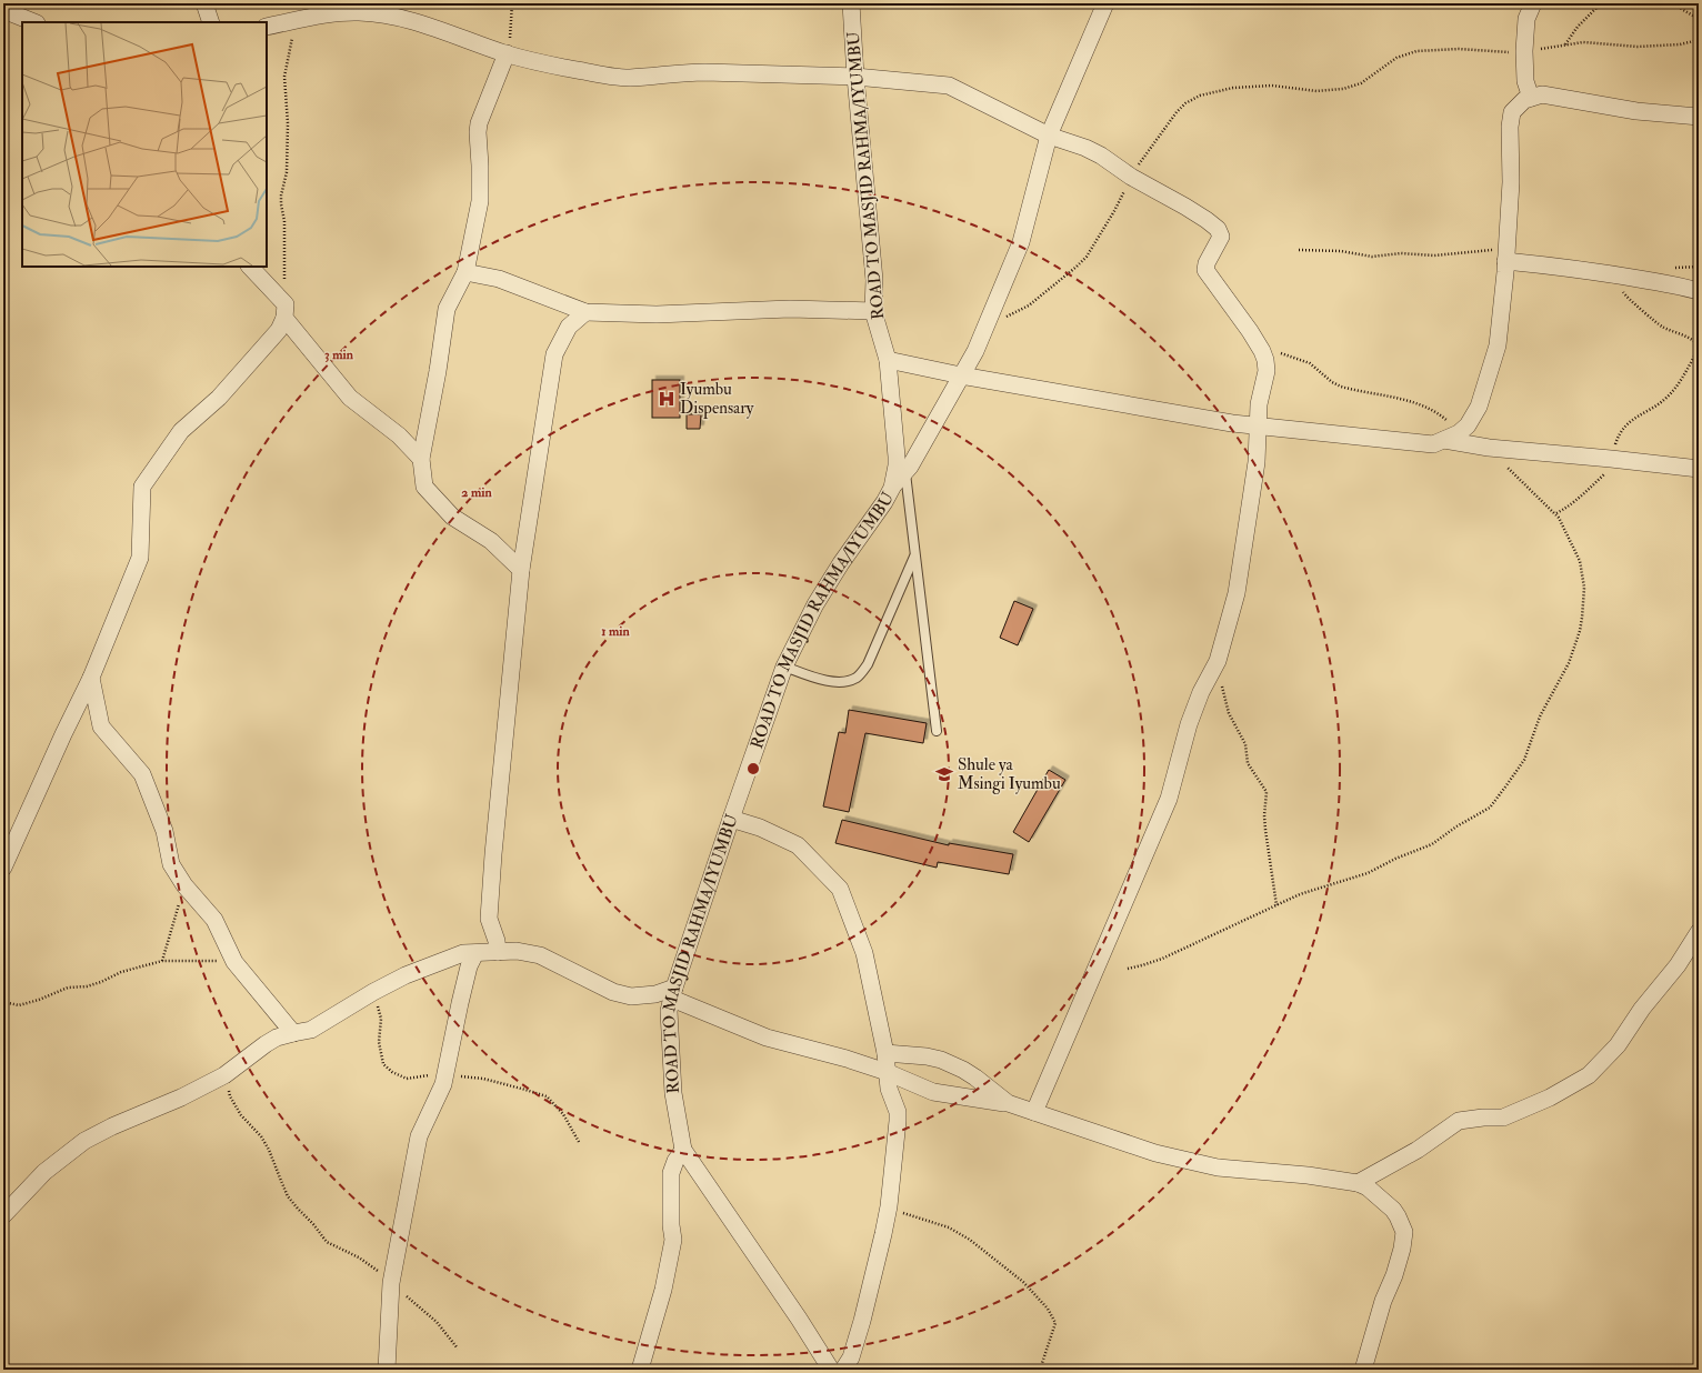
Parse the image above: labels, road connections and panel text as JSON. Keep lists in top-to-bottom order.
{
  "streets": {
    "street": ["ROAD TO MASJID RAHMA/IYUMBU"]
  },
  "places": {
    "hospital": ["Iyumbu Dispensary"],
    "school or university": ["Shule ya Msingi Iyumbu"]
  },
  "rings": ["3 min", "2 min", "1 min"]
}
